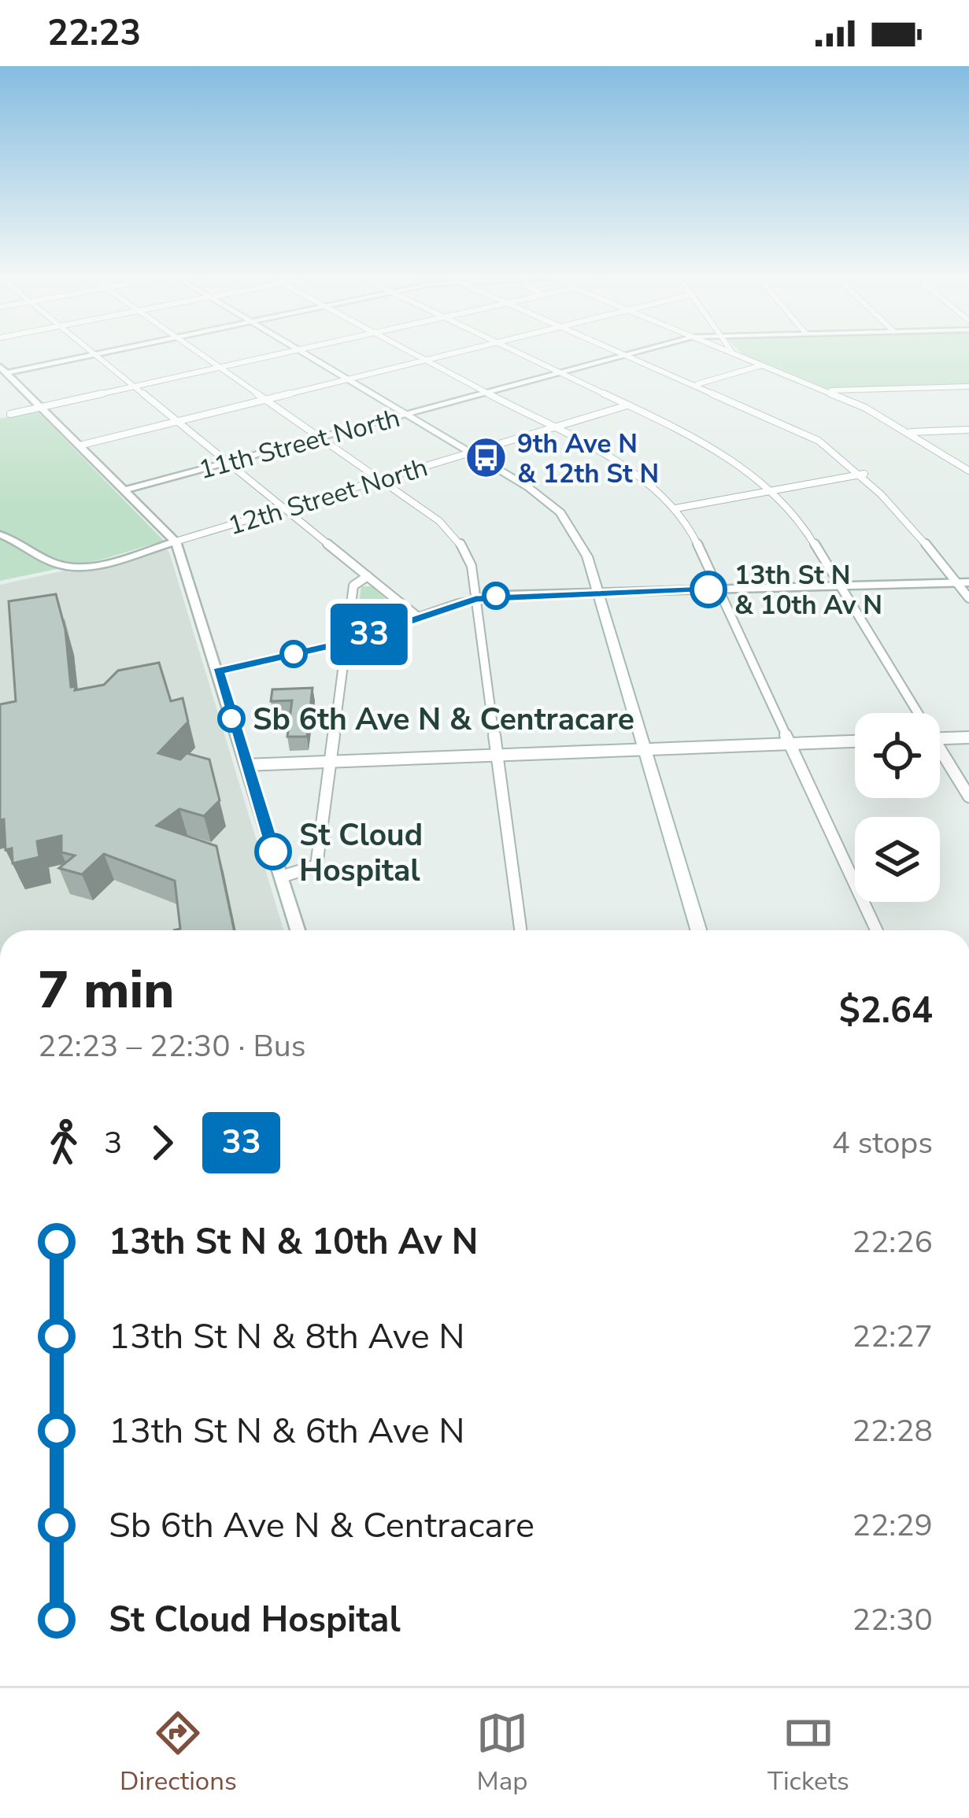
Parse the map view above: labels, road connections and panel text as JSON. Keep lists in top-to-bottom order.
{
  "streets": {
    "street": ["11th Street North", "12th Street North"]
  },
  "places": {
    "bus stop": ["9th Ave N & 12th St N"],
    "other": ["13th St N & 10th Av N", "Sb 6th Ave N & Centracare", "St Cloud Hospital"]
  },
  "lines": ["bus line 33"],
  "page": {
    "status": "22:23",
    "on_map": "33",
    "heading": ["7 min", "22:23 – 22:30 · Bus", "$2.64"],
    "legs": ["3", "33", "4 stops"],
    "list": [
      {
        "name": "13th St N & 10th Av N",
        "value": "22:26"
      },
      {
        "name": "13th St N & 8th Ave N",
        "value": "22:27"
      },
      {
        "name": "13th St N & 6th Ave N",
        "value": "22:28"
      },
      {
        "name": "Sb 6th Ave N & Centracare",
        "value": "22:29"
      },
      {
        "name": "St Cloud Hospital",
        "value": "22:30"
      }
    ],
    "tabs": ["Directions", "Map", "Tickets"]
  }
}
